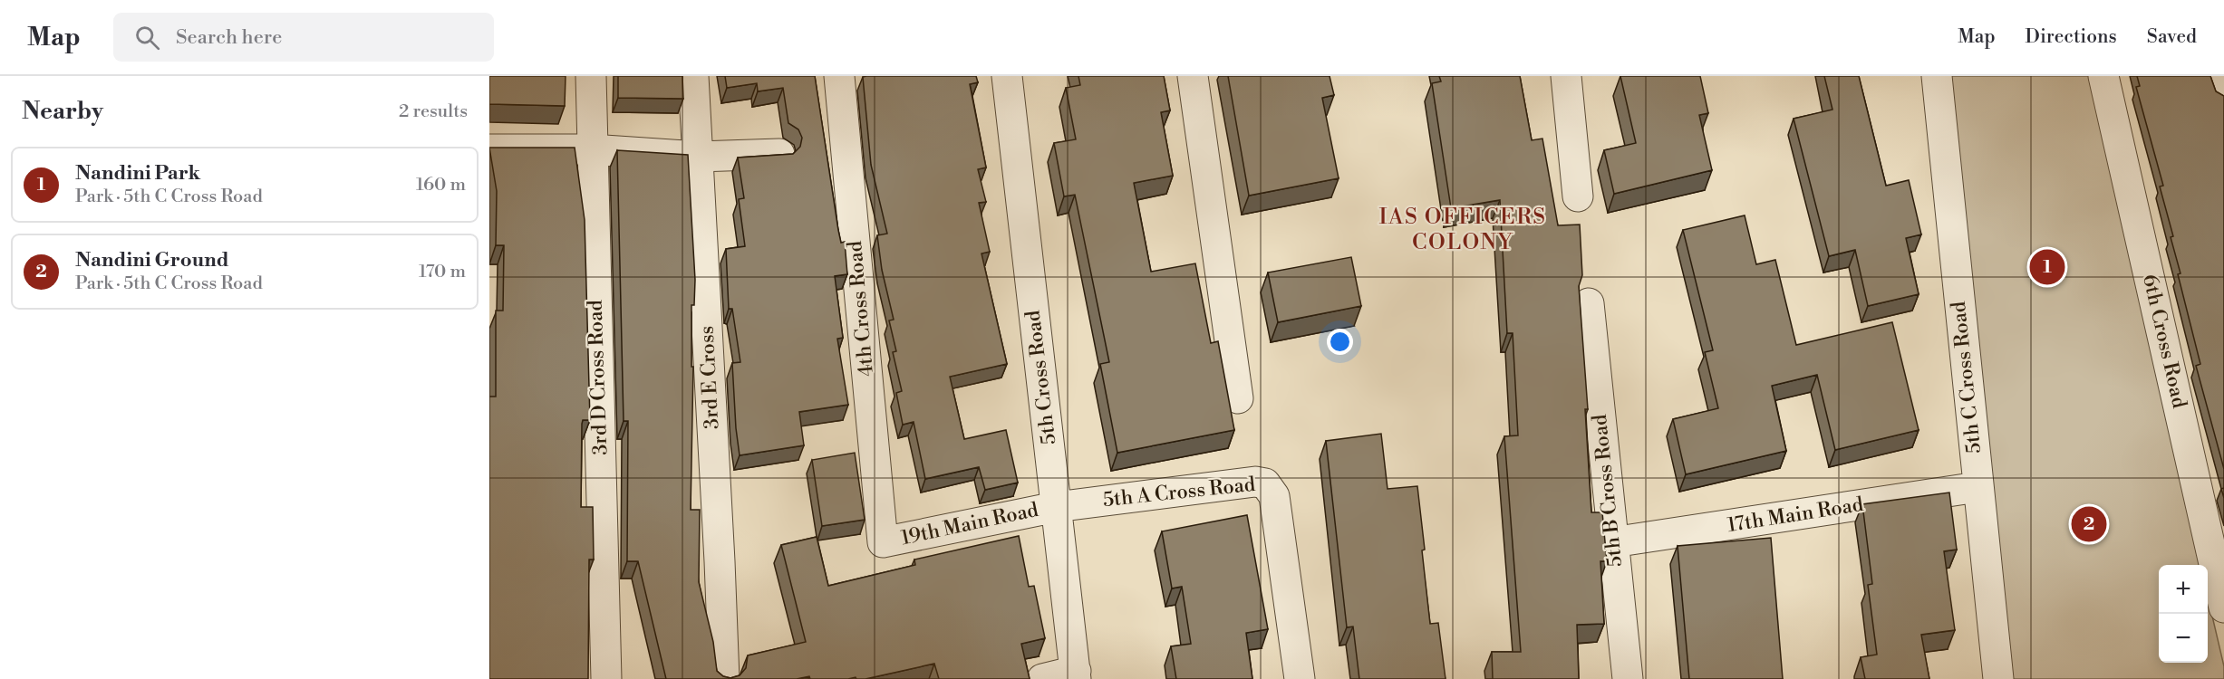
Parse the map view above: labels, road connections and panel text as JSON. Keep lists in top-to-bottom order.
{
  "streets": {
    "street": [
      "4th Cross Road",
      "6th Cross Road",
      "3rd D Cross Road",
      "3rd E Cross",
      "5th Cross Road",
      "5th C Cross Road",
      "5th B Cross Road",
      "5th A Cross Road",
      "17th Main Road",
      "19th Main Road"
    ]
  },
  "crossings": [
    ["4th Cross Road", "19th Main Road"],
    ["5th Cross Road", "5th A Cross Road"],
    ["5th Cross Road", "19th Main Road"],
    ["5th C Cross Road", "17th Main Road"],
    ["5th B Cross Road", "17th Main Road"],
    ["5th A Cross Road", "19th Main Road"]
  ],
  "districts": ["IAS OFFICERS COLONY"],
  "page": {
    "header": "Map",
    "search": "Search here",
    "nav": ["Map", "Directions", "Saved"],
    "heading": ["Nearby", "2 results"],
    "list": [
      {
        "mark": "1",
        "name": "Nandini Park",
        "note": "Park · 5th C Cross Road",
        "value": "160 m"
      },
      {
        "mark": "2",
        "name": "Nandini Ground",
        "note": "Park · 5th C Cross Road",
        "value": "170 m"
      }
    ],
    "pins": ["1", "2"],
    "map_buttons": ["+", "−"]
  }
}
